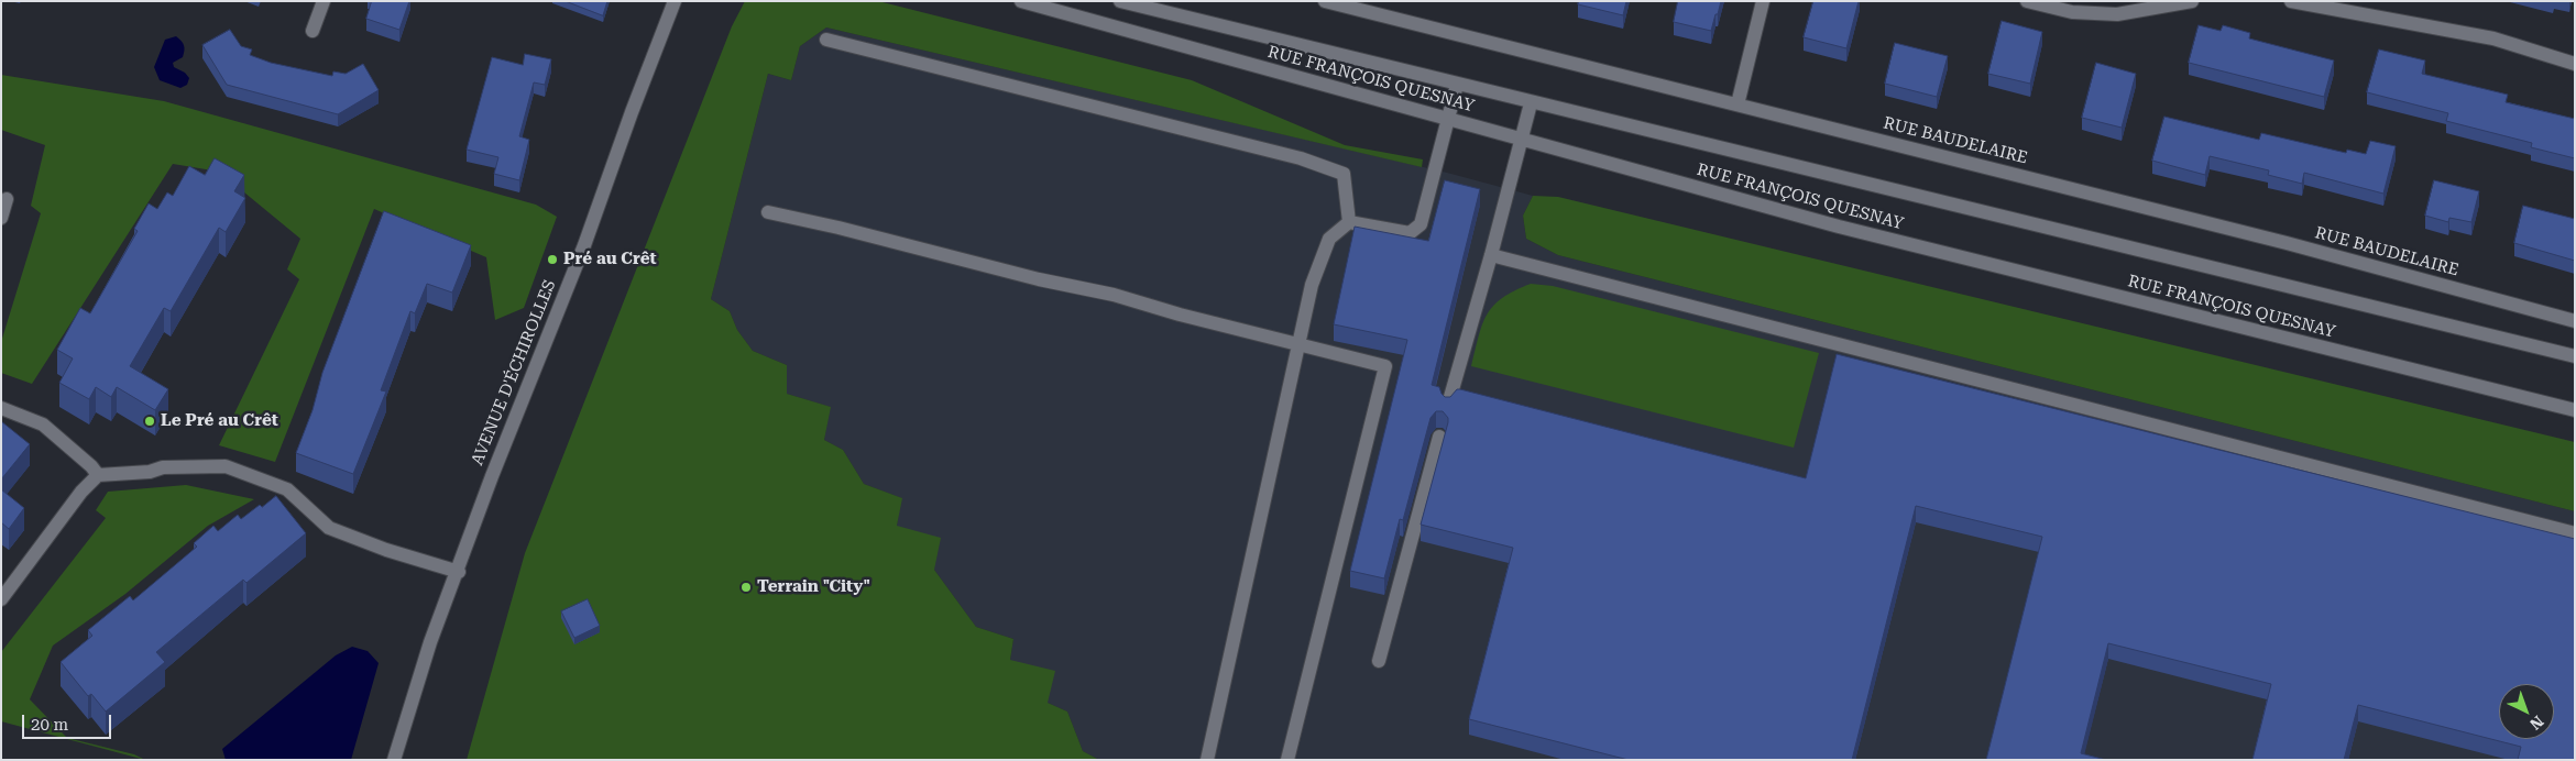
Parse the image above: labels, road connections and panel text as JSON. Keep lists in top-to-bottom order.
{
  "streets": {
    "street": ["RUE FRANÇOIS QUESNAY", "RUE BAUDELAIRE", "AVENUE D'ÉCHIROLLES"]
  },
  "places": ["Pré au Crêt", "Le Pré au Crêt", "Terrain \"City\""],
  "scale_bar": "20 m",
  "north": "bottom right"
}
